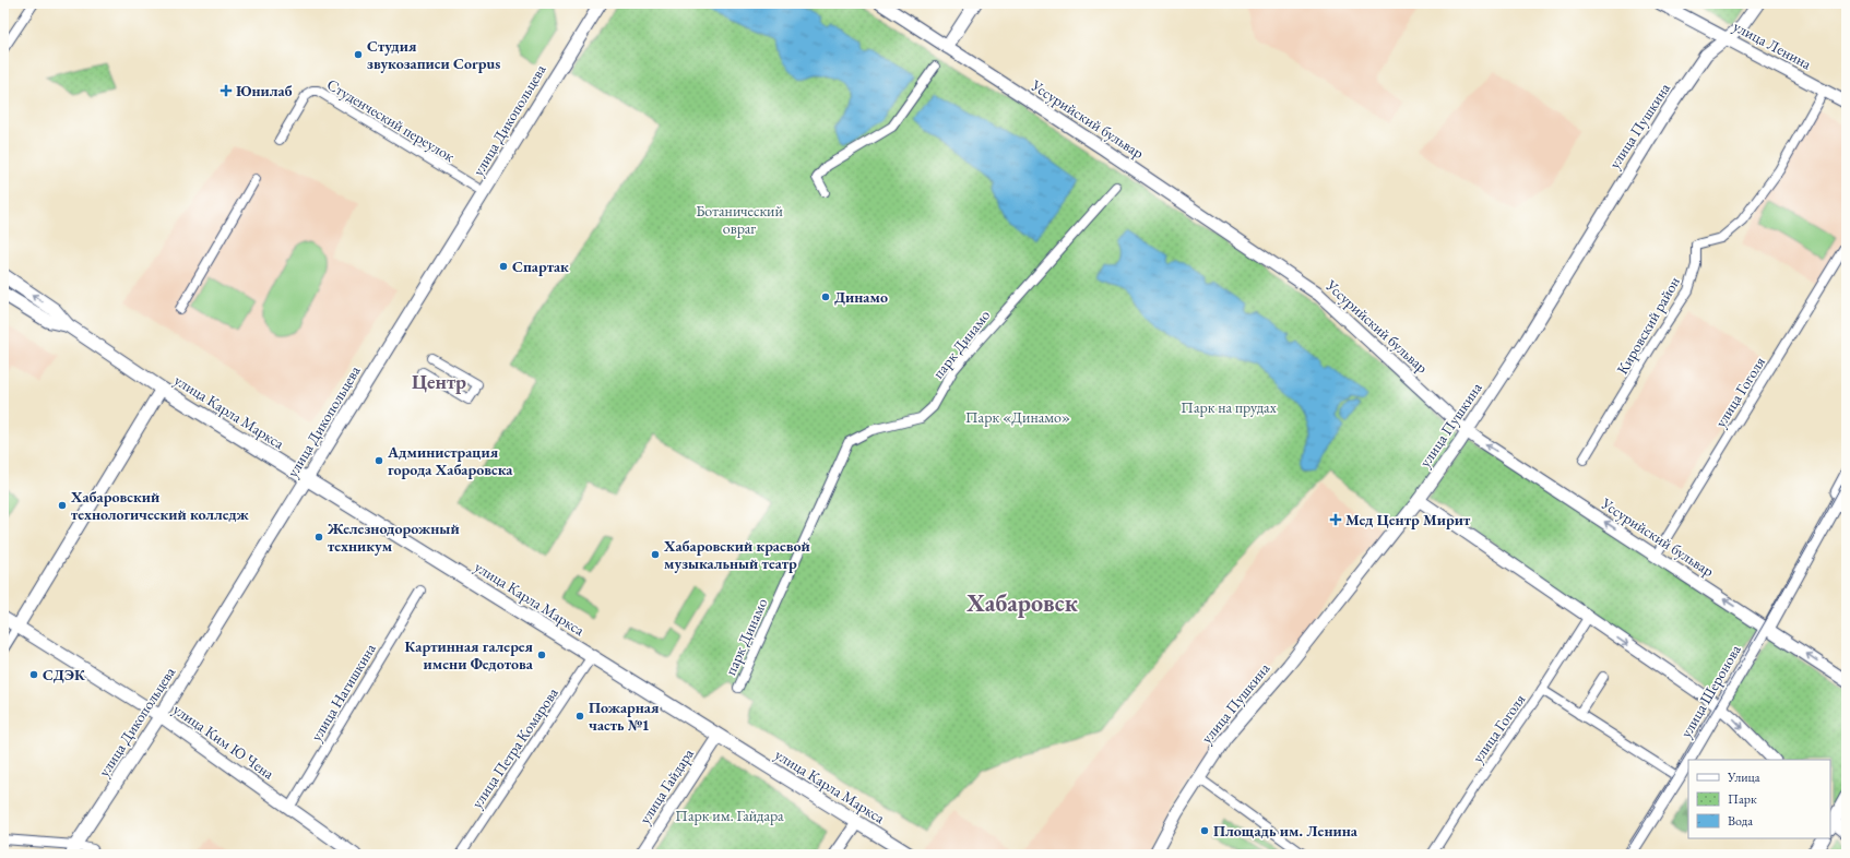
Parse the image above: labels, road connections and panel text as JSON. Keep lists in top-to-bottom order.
{
  "streets": {
    "main road": ["улица Карла Маркса"],
    "street": [
      "улица Ленина",
      "Уссурийский бульвар",
      "Студенческий переулок",
      "улица Дикопольцева",
      "улица Пушкина",
      "Кировский район",
      "парк Динамо",
      "улица Гоголя",
      "улица Шеронова",
      "улица Нагишкина",
      "улица Ким Ю Чена",
      "улица Петра Комарова",
      "улица Гайдара"
    ]
  },
  "crossings": [
    ["улица Ленина", "улица Пушкина"],
    ["улица Ленина", "Кировский район"],
    ["Уссурийский бульвар", "улица Пушкина"],
    ["Уссурийский бульвар", "улица Гоголя"],
    ["Уссурийский бульвар", "улица Шеронова"],
    ["Студенческий переулок", "улица Дикопольцева"],
    ["улица Дикопольцева", "улица Карла Маркса"],
    ["улица Дикопольцева", "улица Ким Ю Чена"],
    ["улица Карла Маркса", "улица Петра Комарова"],
    ["улица Карла Маркса", "улица Гайдара"],
    ["улица Нагишкина", "улица Ким Ю Чена"]
  ],
  "districts": ["Центр", "Хабаровск"],
  "parks": [
    "Ботанический овраг",
    "Парк на прудах",
    "Парк «Динамо»",
    "Парк им. Гайдара"
  ],
  "places": {
    "other": [
      "Студия звукозаписи Corpus",
      "Спартак",
      "Динамо",
      "Администрация города Хабаровска",
      "Хабаровский технологический колледж",
      "Железнодорожный техникум",
      "Хабаровский краевой музыкальный театр",
      "Картинная галерея имени Федотова",
      "СДЭК",
      "Пожарная часть №1",
      "Площадь им. Ленина"
    ],
    "health": ["Юнилаб", "Мед Центр Мирит"]
  },
  "legend": ["Улица", "Парк", "Вода"]
}
